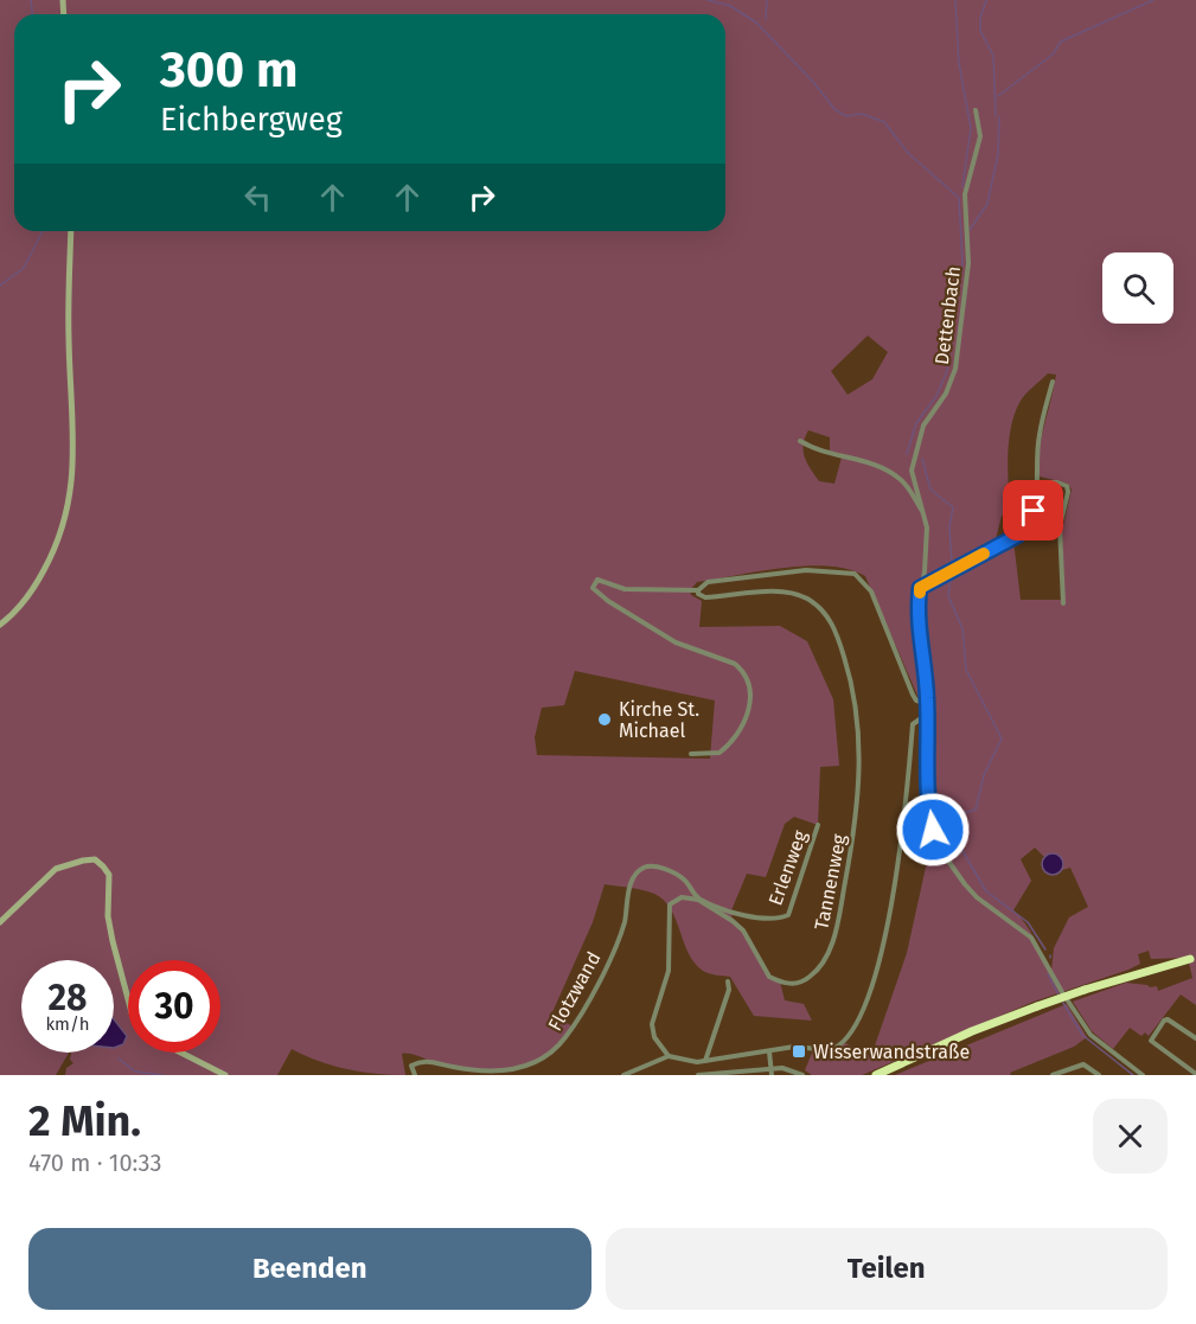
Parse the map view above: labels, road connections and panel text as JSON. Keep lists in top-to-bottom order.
{
  "streets": {
    "street": [
      "Dettenbach",
      "Erlenweg",
      "Tannenweg",
      "Flotzwand"
    ]
  },
  "crossings": [
    ["Erlenweg", "Tannenweg"],
    ["Erlenweg", "Flotzwand"],
    ["Tannenweg", "Flotzwand"]
  ],
  "places": {
    "other": ["Kirche St. Michael"],
    "transit": ["Wisserwandstraße"]
  },
  "page": {
    "turn": ["300 m", "Eichbergweg"],
    "speed": "28 km/h",
    "limit": "30",
    "heading": ["2 Min.", "470 m · 10:33"],
    "buttons": ["Beenden", "Teilen"]
  }
}
